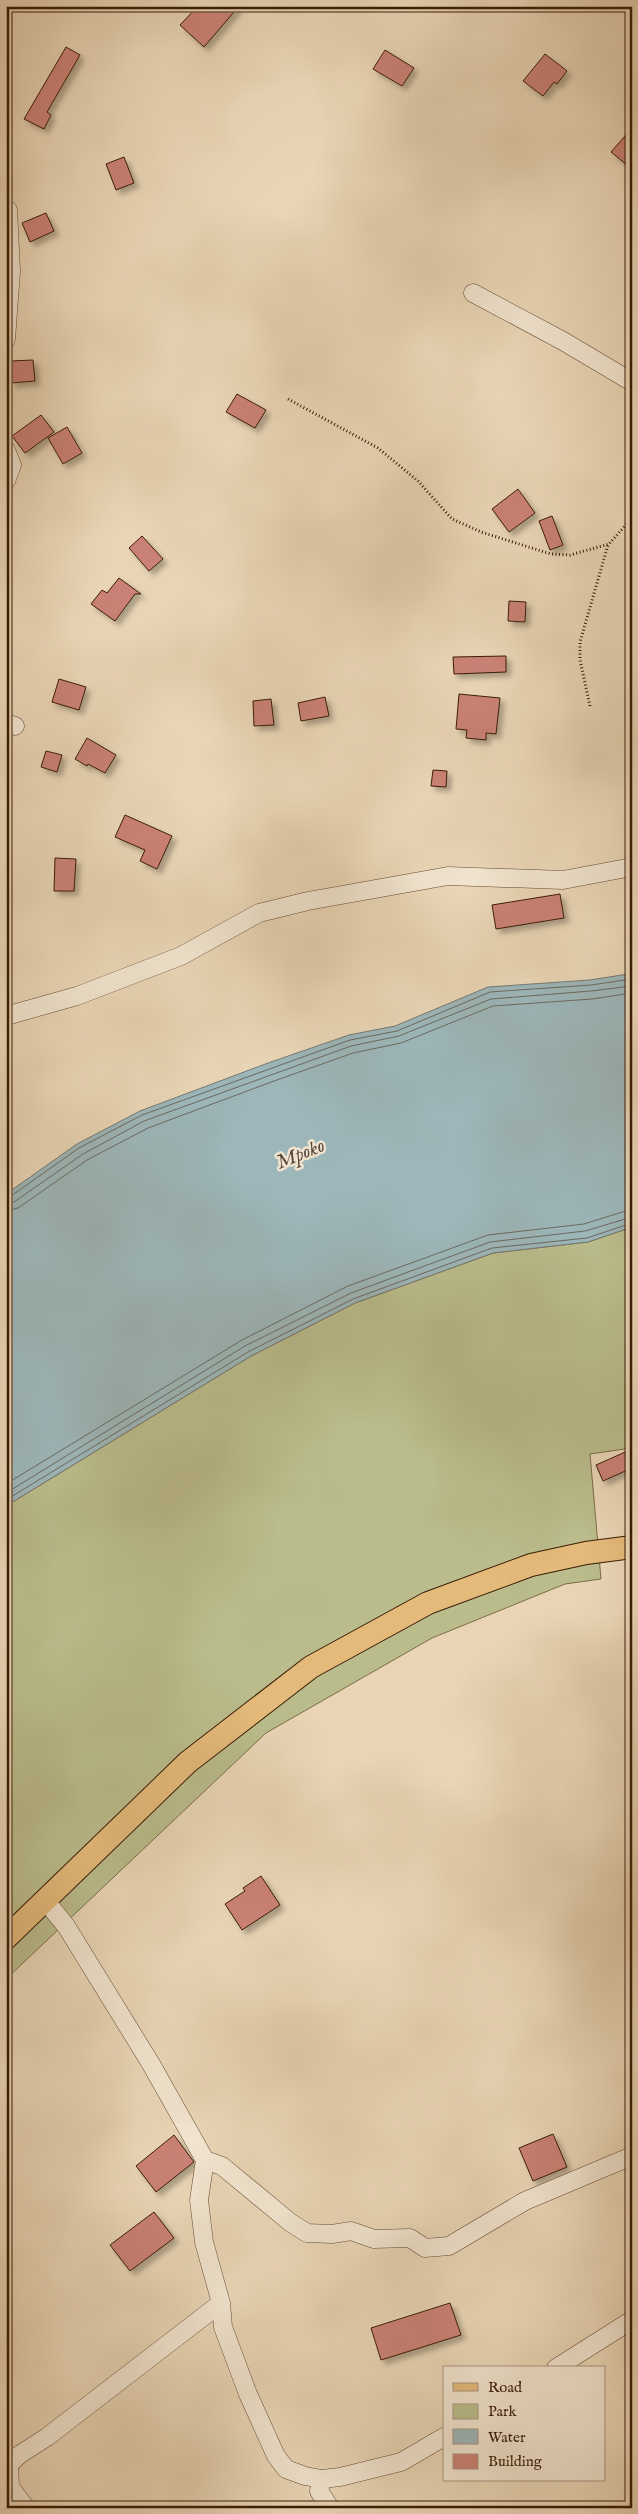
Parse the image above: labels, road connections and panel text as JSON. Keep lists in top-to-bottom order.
{
  "water": ["Mpoko"],
  "legend": [
    "Road",
    "Park",
    "Water",
    "Building"
  ]
}
